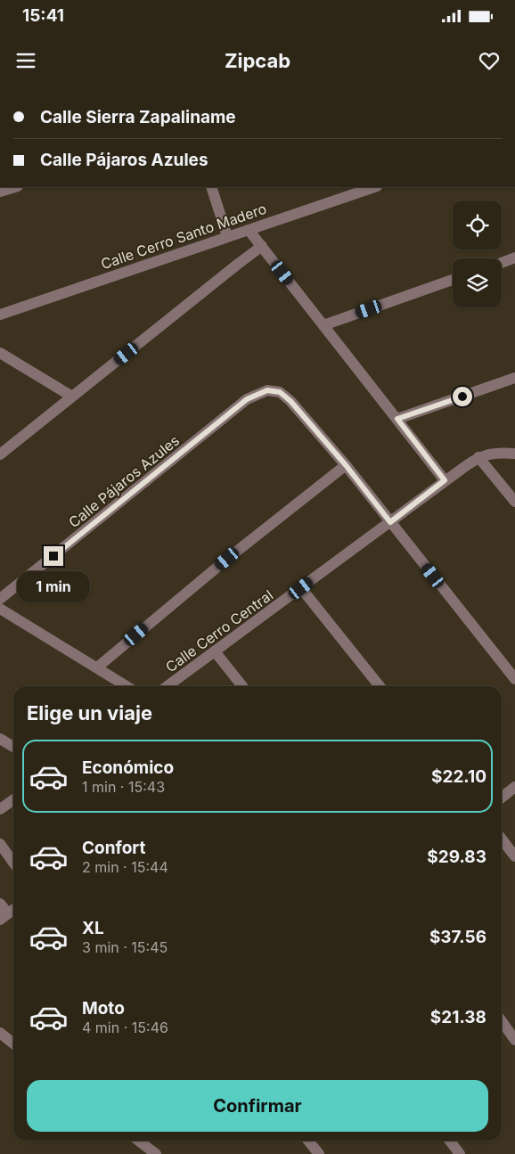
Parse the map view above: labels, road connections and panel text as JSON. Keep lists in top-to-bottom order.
{
  "streets": {
    "street": ["Calle Cerro Santo Madero", "Calle Pájaros Azules", "Calle Cerro Central"]
  },
  "page": {
    "status": "15:41",
    "header": "Zipcab",
    "banner": ["Calle Sierra Zapaliname", "Calle Pájaros Azules"],
    "bubble": "1 min",
    "heading": "Elige un viaje",
    "list": [
      {
        "name": "Económico",
        "note": "1 min · 15:43",
        "value": "$22.10"
      },
      {
        "name": "Confort",
        "note": "2 min · 15:44",
        "value": "$29.83"
      },
      {
        "name": "XL",
        "note": "3 min · 15:45",
        "value": "$37.56"
      },
      {
        "name": "Moto",
        "note": "4 min · 15:46",
        "value": "$21.38"
      }
    ],
    "buttons": "Confirmar"
  }
}
